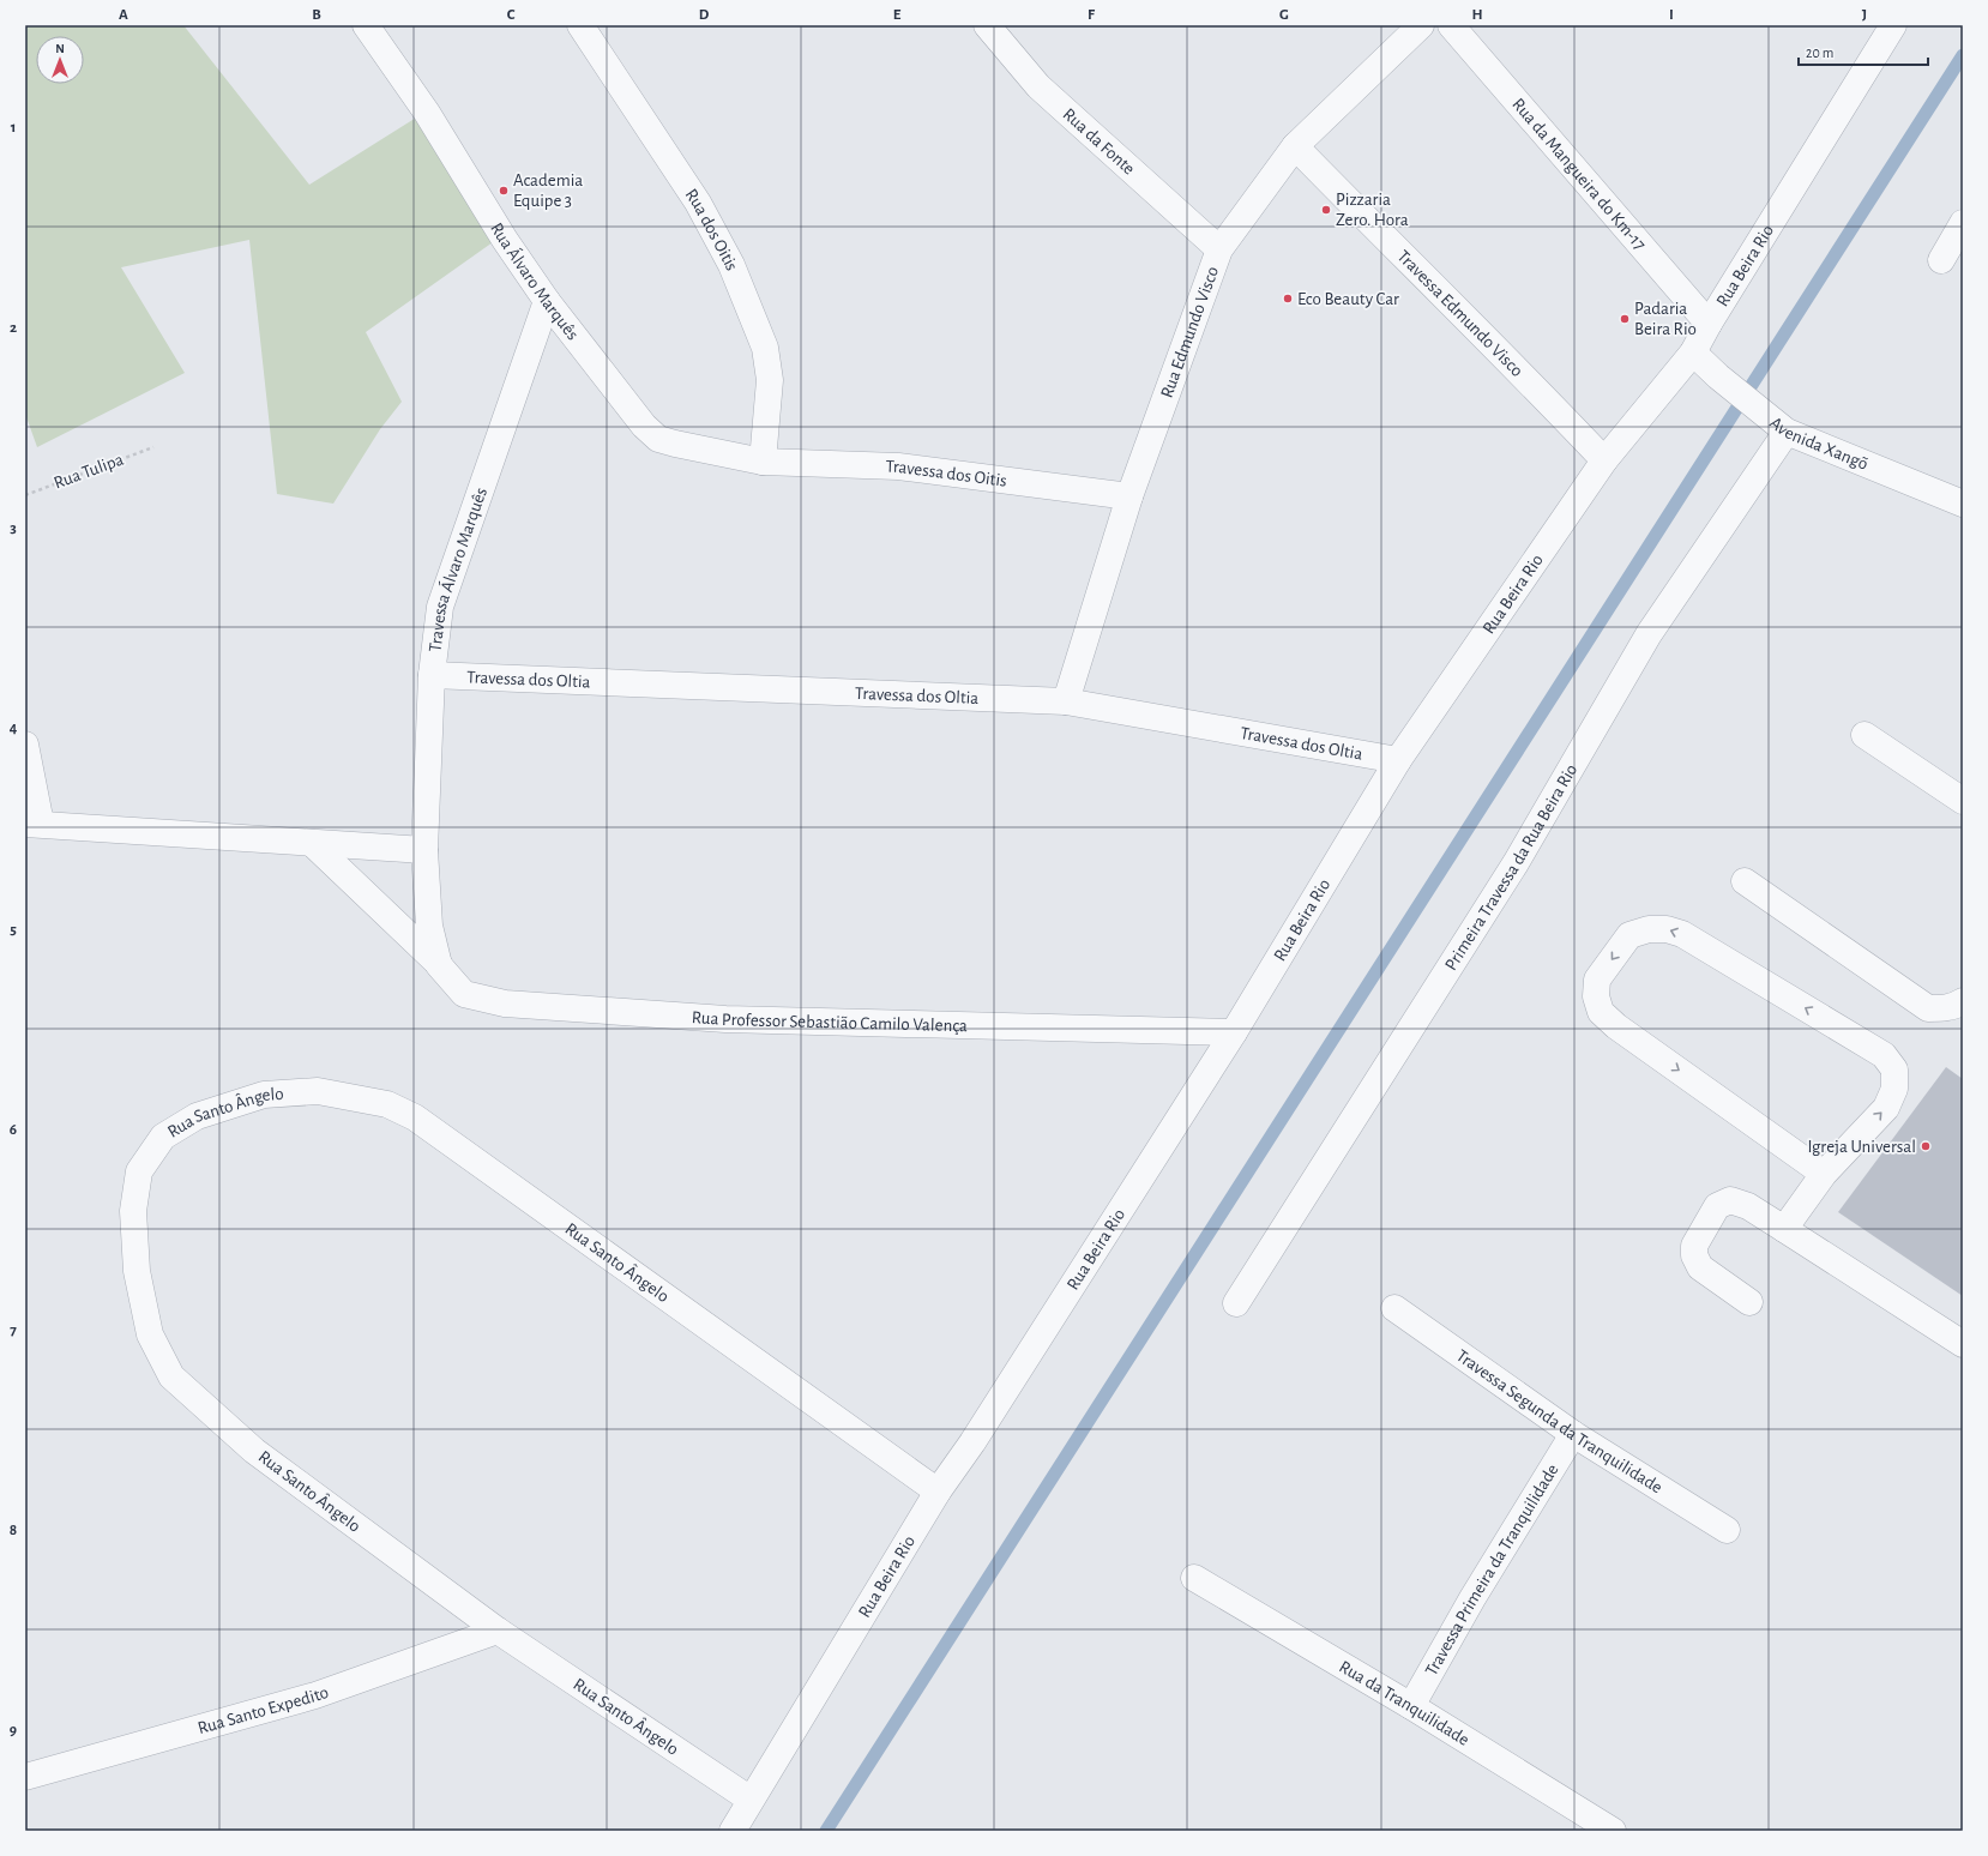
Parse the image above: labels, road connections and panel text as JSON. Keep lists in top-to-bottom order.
{
  "streets": {
    "street": [
      "Rua da Fonte",
      "Rua da Mangueira do Km-17",
      "Rua dos Oitis",
      "Rua Beira Rio",
      "Rua Álvaro Marquês",
      "Travessa Edmundo Visco",
      "Rua Edmundo Visco",
      "Avenida Xangõ",
      "Travessa dos Oitis",
      "Travessa Álvaro Marquês",
      "Travessa dos Oltia",
      "Primeira Travessa da Rua Beira Rio",
      "Rua Professor Sebastião Camilo Valença",
      "Rua Santo Ângelo",
      "Travessa Segunda da Tranquilidade",
      "Travessa Primeira da Tranquilidade",
      "Rua da Tranquilidade",
      "Rua Santo Expedito"
    ],
    "path": ["Rua Tulipa"]
  },
  "crossings": [
    ["Rua da Fonte", "Rua Edmundo Visco"],
    ["Rua da Mangueira do Km-17", "Rua Beira Rio"],
    ["Rua dos Oitis", "Rua Álvaro Marquês"],
    ["Rua dos Oitis", "Travessa dos Oitis"],
    ["Rua Beira Rio", "Travessa Edmundo Visco"],
    ["Rua Beira Rio", "Avenida Xangõ"],
    ["Rua Beira Rio", "Travessa dos Oltia"],
    ["Rua Beira Rio", "Rua Professor Sebastião Camilo Valença"],
    ["Rua Beira Rio", "Rua Santo Ângelo"],
    ["Rua Álvaro Marquês", "Travessa dos Oitis"],
    ["Rua Álvaro Marquês", "Travessa Álvaro Marquês"],
    ["Travessa Edmundo Visco", "Rua Edmundo Visco"],
    ["Rua Edmundo Visco", "Travessa dos Oitis"],
    ["Rua Edmundo Visco", "Travessa dos Oltia"],
    ["Avenida Xangõ", "Primeira Travessa da Rua Beira Rio"],
    ["Travessa Álvaro Marquês", "Travessa dos Oltia"],
    ["Travessa Álvaro Marquês", "Rua Professor Sebastião Camilo Valença"],
    ["Rua Santo Ângelo", "Rua Santo Expedito"],
    ["Travessa Segunda da Tranquilidade", "Travessa Primeira da Tranquilidade"],
    ["Travessa Primeira da Tranquilidade", "Rua da Tranquilidade"]
  ],
  "places": [
    "Academia Equipe 3",
    "Pizzaria Zero. Hora",
    "Eco Beauty Car",
    "Padaria Beira Rio",
    "Igreja Universal"
  ],
  "scale_bar": "20 m",
  "north": "top",
  "grid": {
    "columns": [
      "A",
      "B",
      "C",
      "D",
      "E",
      "F",
      "G",
      "H",
      "I",
      "J"
    ],
    "rows": [
      "1",
      "2",
      "3",
      "4",
      "5",
      "6",
      "7",
      "8",
      "9"
    ]
  }
}
